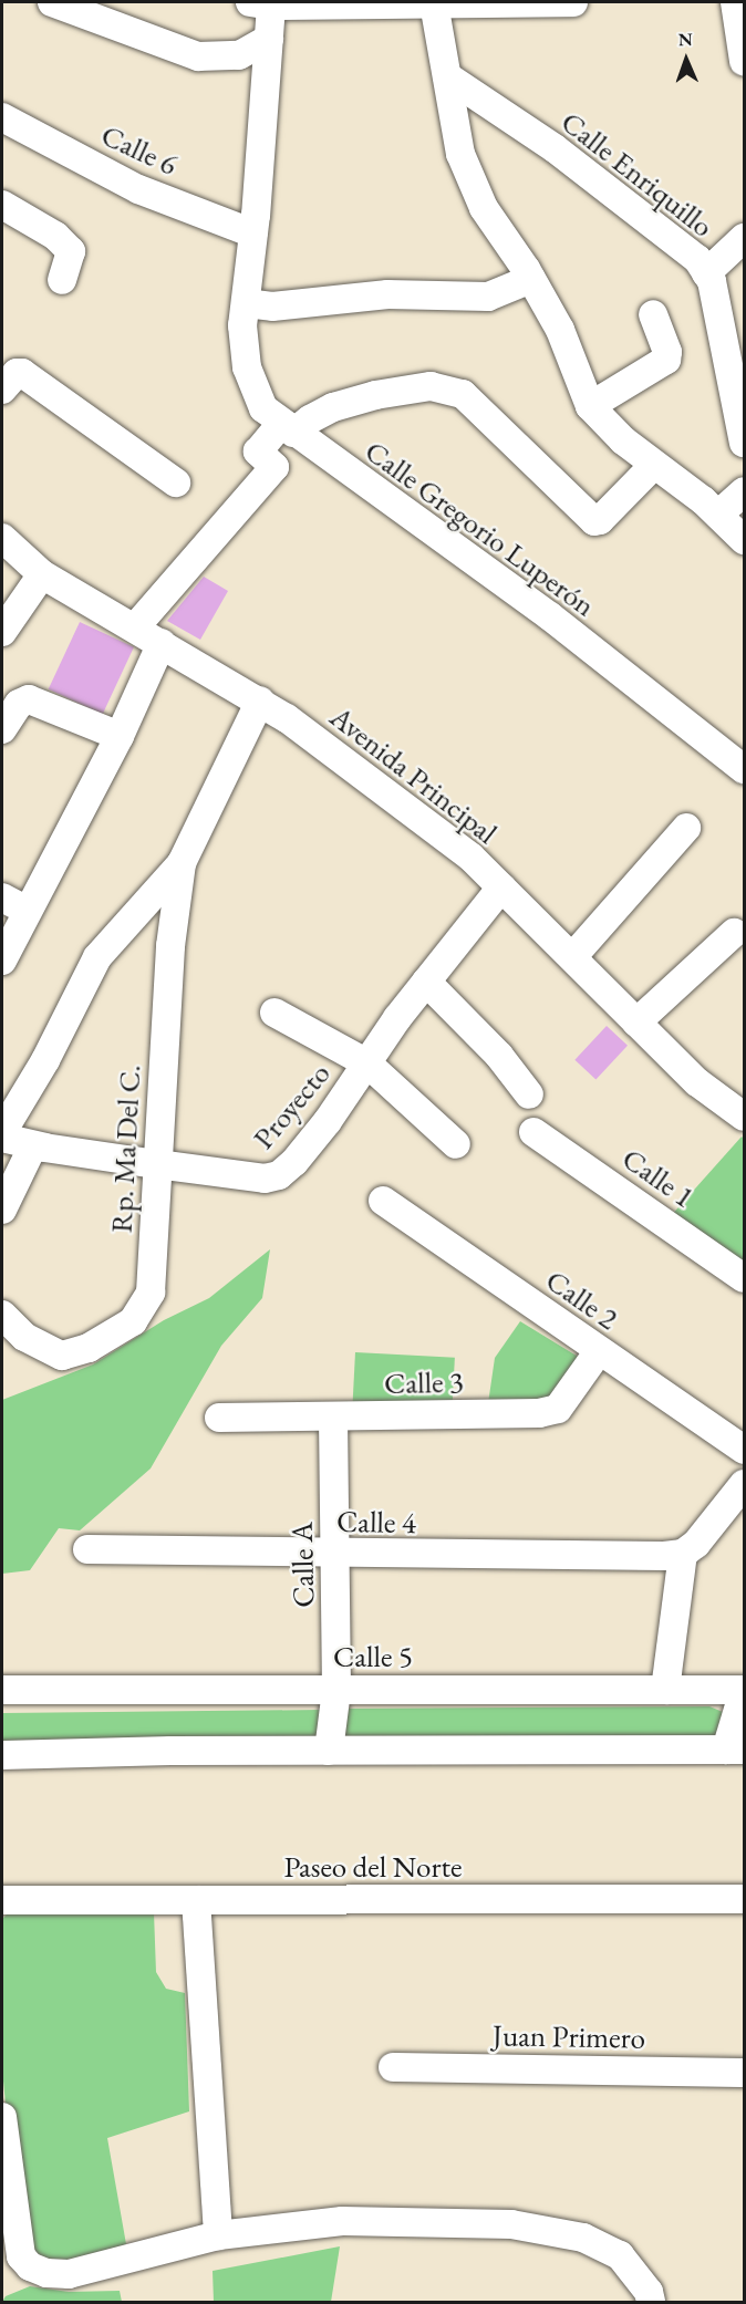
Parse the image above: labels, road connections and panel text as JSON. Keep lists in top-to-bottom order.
{
  "streets": {
    "street": [
      "Calle 6",
      "Calle Enriquillo",
      "Calle Gregorio Luperón",
      "Avenida Principal",
      "Proyecto",
      "Rp. Ma Del C.",
      "Calle 1",
      "Calle 2",
      "Calle 3",
      "Calle 4",
      "Calle A",
      "Calle 5",
      "Paseo del Norte",
      "Juan Primero"
    ]
  },
  "crossings": [
    ["Calle 6", "Calle Gregorio Luperón"],
    ["Avenida Principal", "Proyecto"],
    ["Proyecto", "Rp. Ma Del C."],
    ["Calle 2", "Calle 3"],
    ["Calle 3", "Calle A"],
    ["Calle 4", "Calle A"],
    ["Calle A", "Calle 5"]
  ],
  "north": "top"
}
